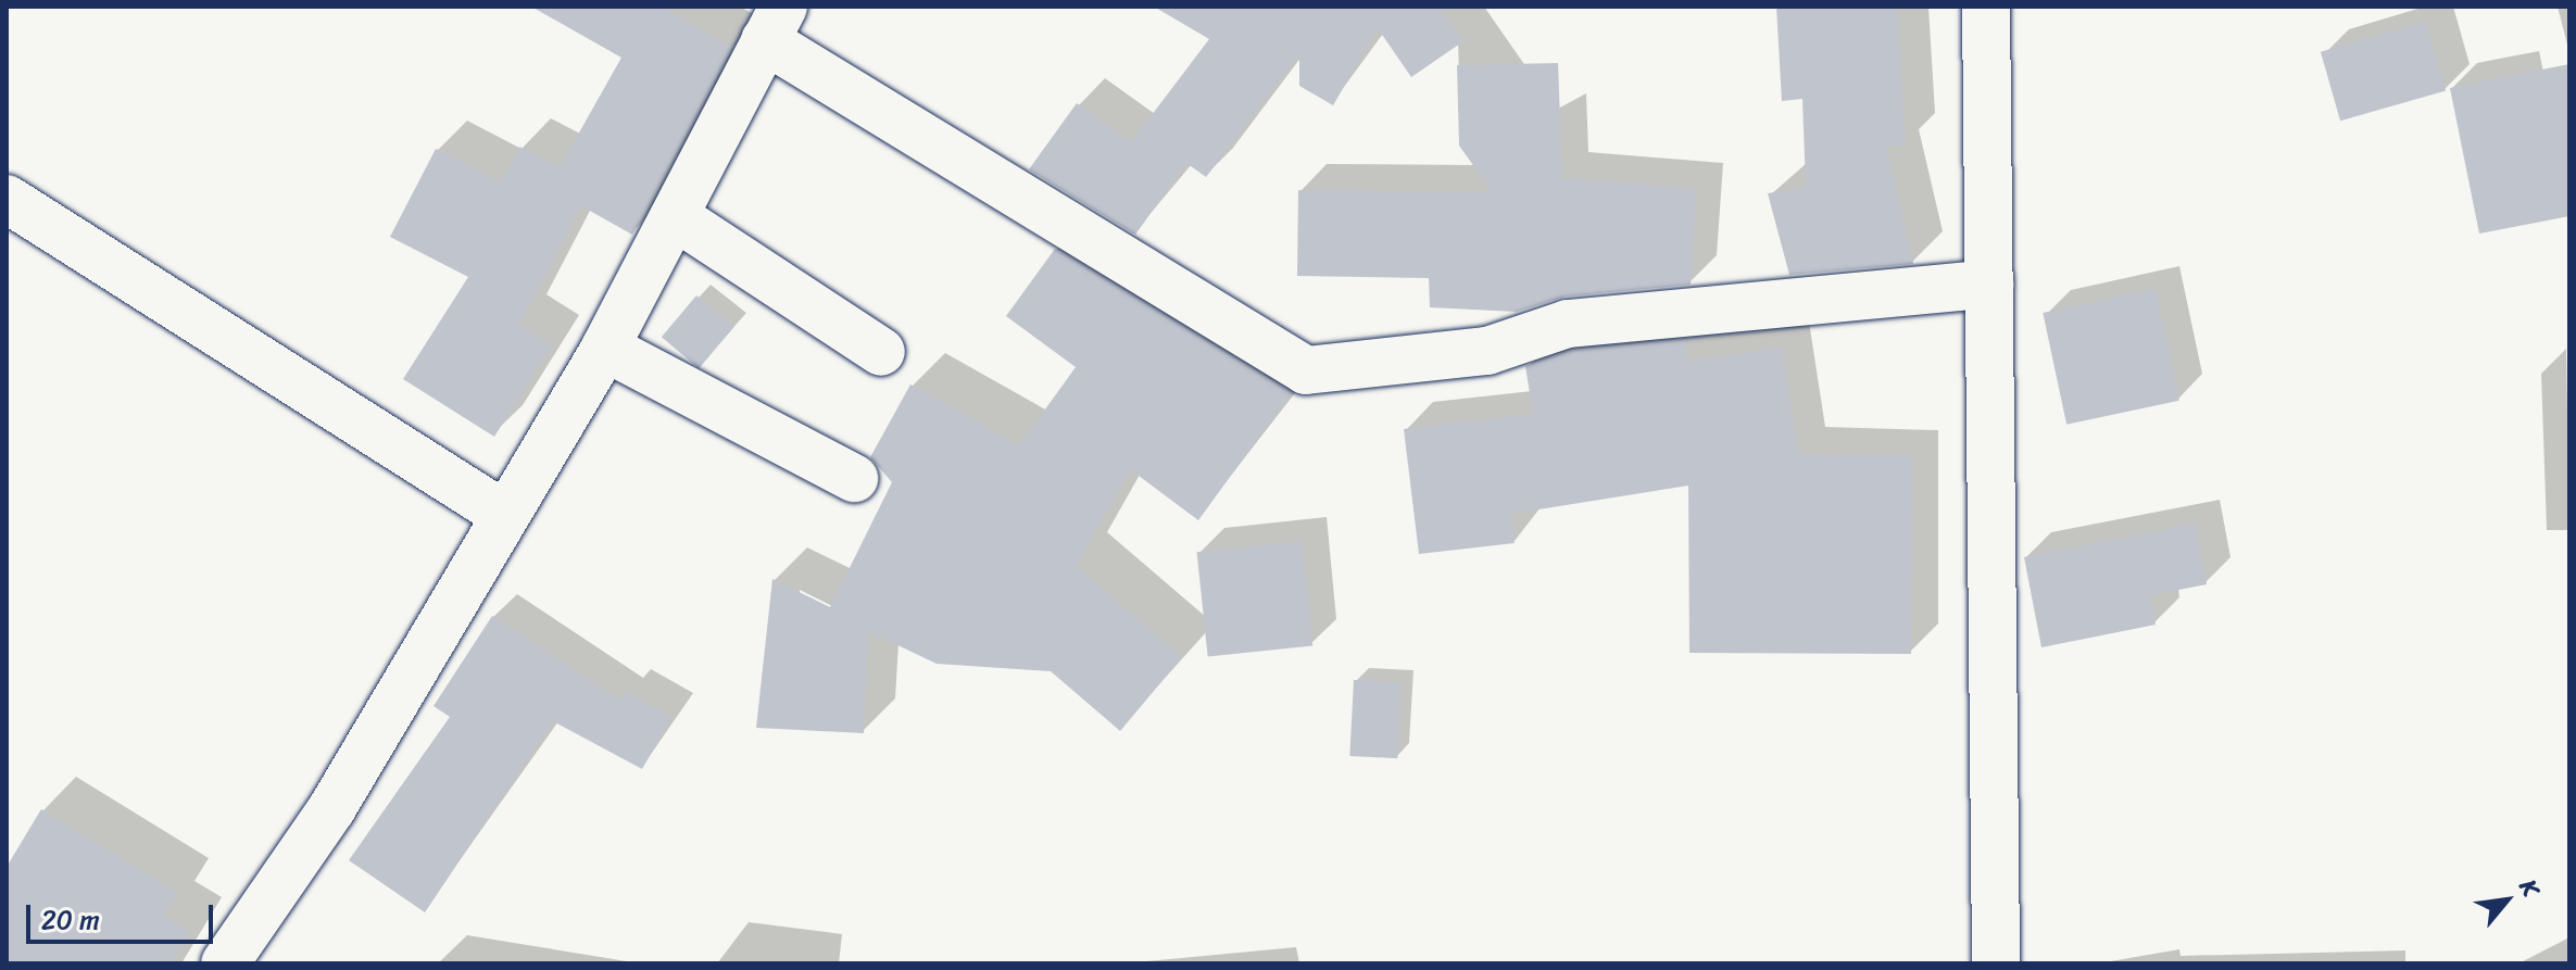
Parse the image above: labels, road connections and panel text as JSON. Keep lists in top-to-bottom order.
{
  "scale_bar": "20 m",
  "north": "top right"
}
